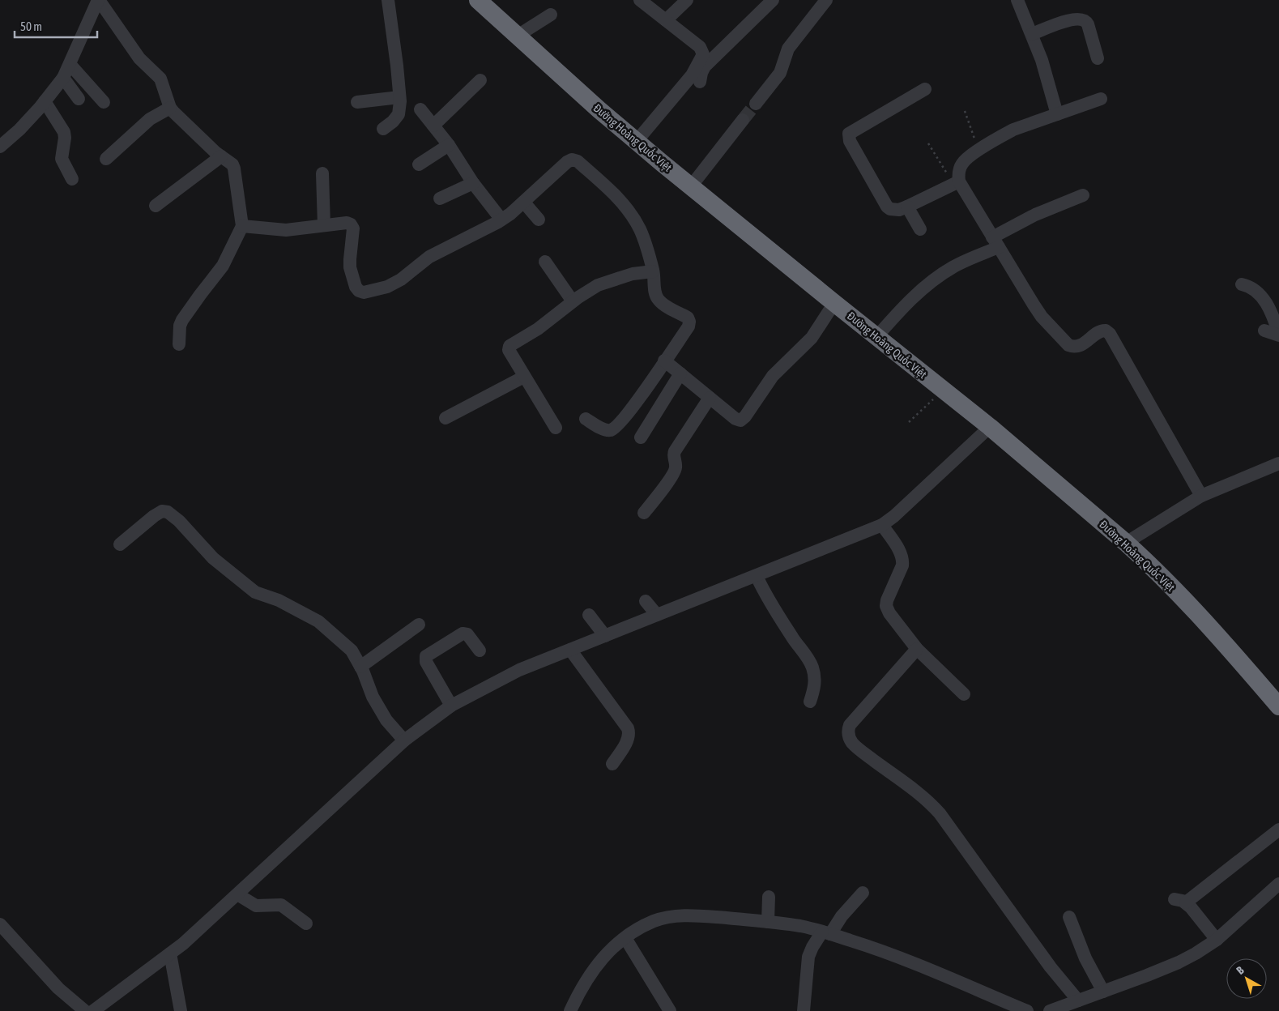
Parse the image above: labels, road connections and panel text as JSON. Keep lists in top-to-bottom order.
{
  "streets": {
    "highway": ["Đường Hoàng Quốc Việt"]
  },
  "scale_bar": "50 m",
  "north": "top left"
}
